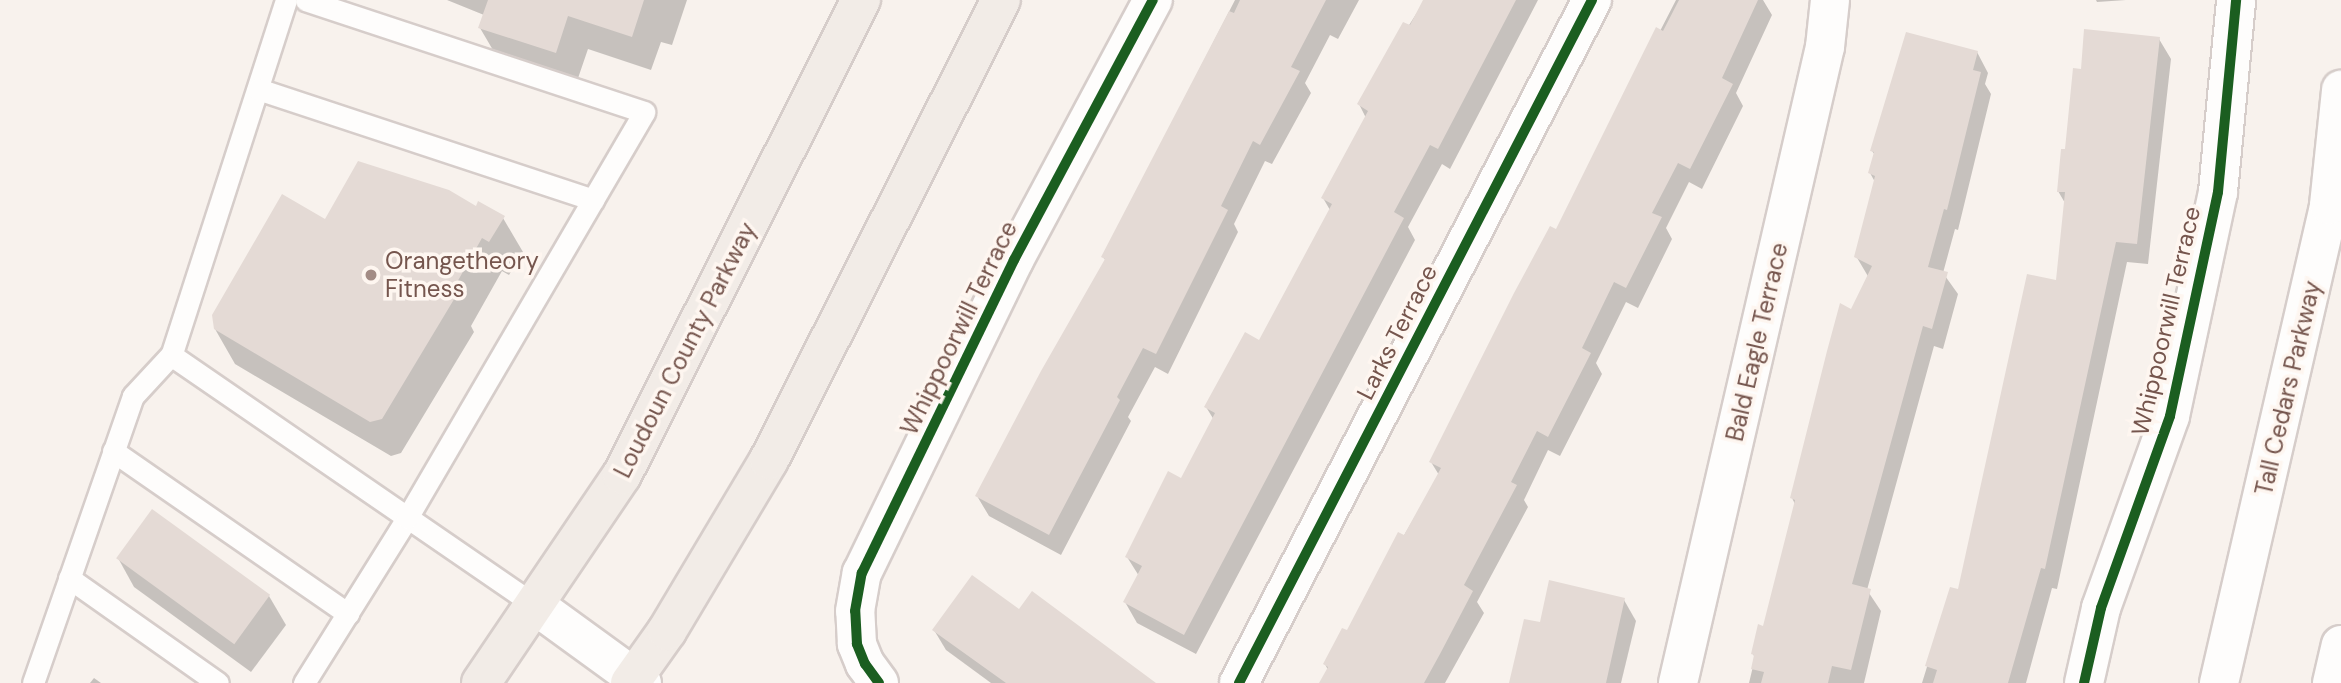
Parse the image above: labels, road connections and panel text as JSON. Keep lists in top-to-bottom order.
{
  "streets": {
    "main road": ["Loudoun County Parkway"],
    "street": [
      "Whippoorwill Terrace",
      "Larks Terrace",
      "Bald Eagle Terrace",
      "Tall Cedars Parkway"
    ]
  },
  "places": ["Orangetheory Fitness"]
}
